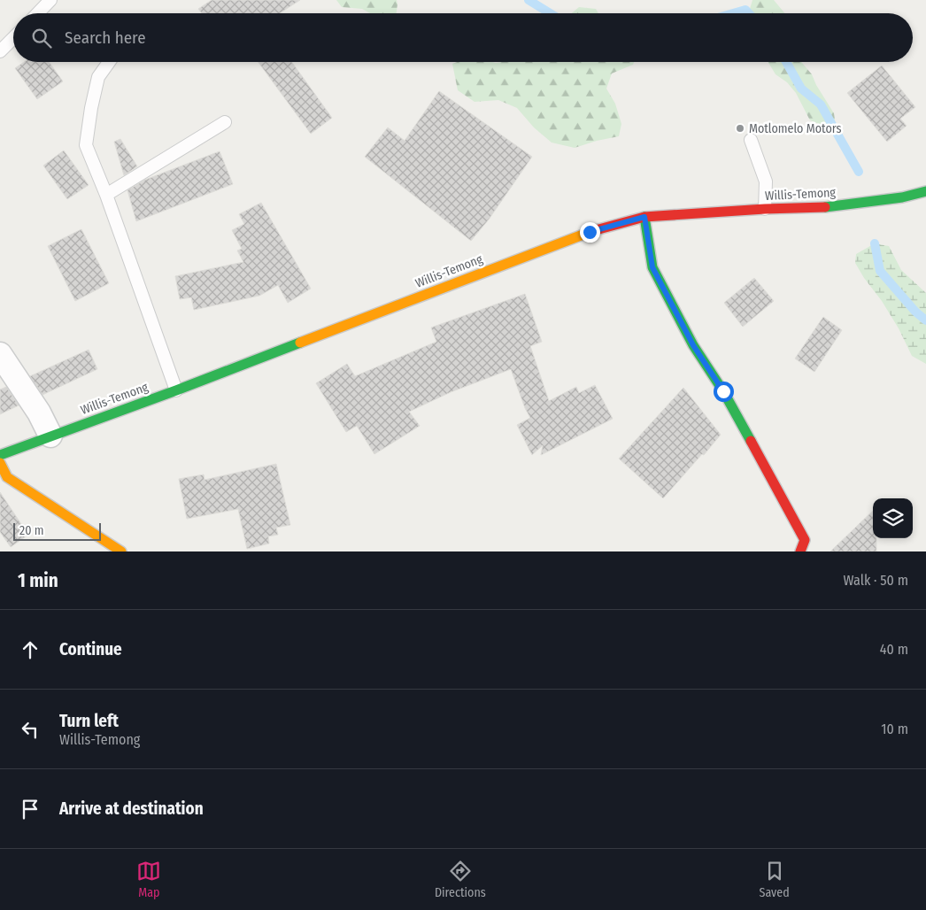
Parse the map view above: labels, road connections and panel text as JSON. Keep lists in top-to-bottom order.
{
  "streets": {
    "main road": ["Willis-Temong"]
  },
  "places": ["Motlomelo Motors"],
  "scale_bar": "20 m",
  "page": {
    "search": "Search here",
    "scale": "20 m",
    "heading": ["1 min", "Walk · 50 m"],
    "list": [
      ["Continue", "40 m"],
      ["Turn left", "Willis-Temong", "10 m"],
      "Arrive at destination"
    ],
    "nav": ["Map", "Directions", "Saved"]
  }
}
